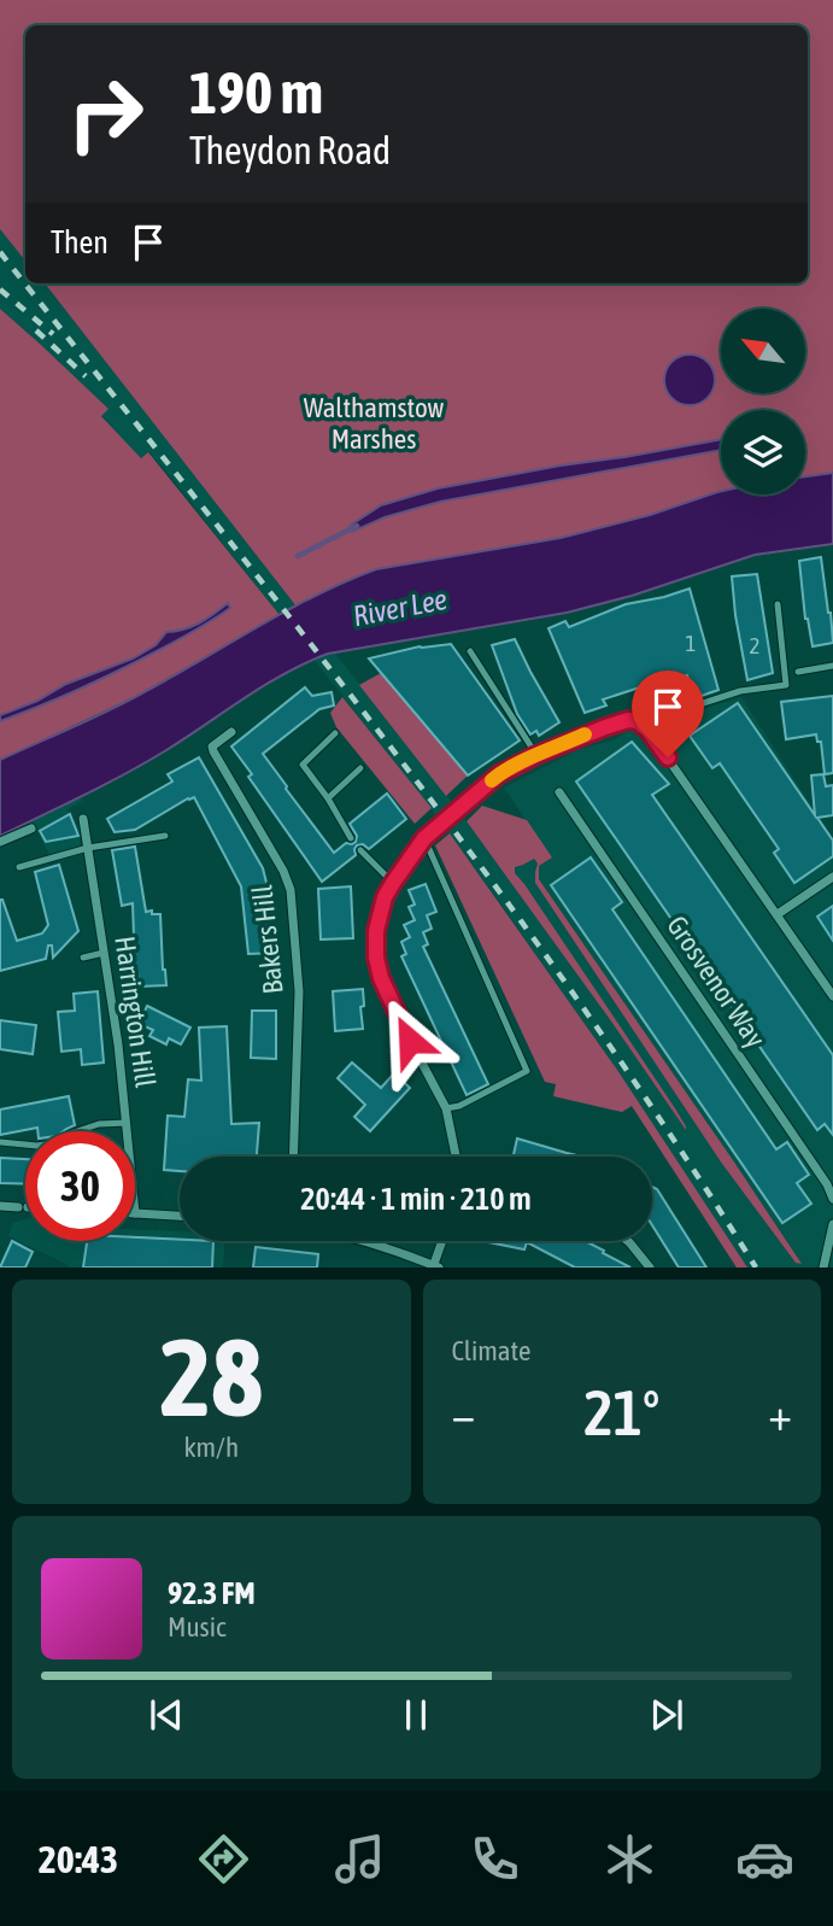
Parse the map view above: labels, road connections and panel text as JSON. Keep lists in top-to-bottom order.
{
  "streets": {
    "street": ["Bakers Hill", "Grosvenor Way", "Harrington Hill"]
  },
  "water": ["River Lee"],
  "parks": ["Walthamstow Marshes"],
  "house_numbers": ["1", "2"],
  "north": "top left",
  "page": {
    "turn": ["190 m", "Theydon Road"],
    "then": "Then",
    "limit": "30",
    "trip": "20:44 · 1 min · 210 m",
    "tile": [
      ["28", "km/h"],
      "Climate"
    ],
    "heat": ["−", "21°", "+"],
    "song": ["92.3 FM", "Music"],
    "tabs": "20:43"
  }
}
